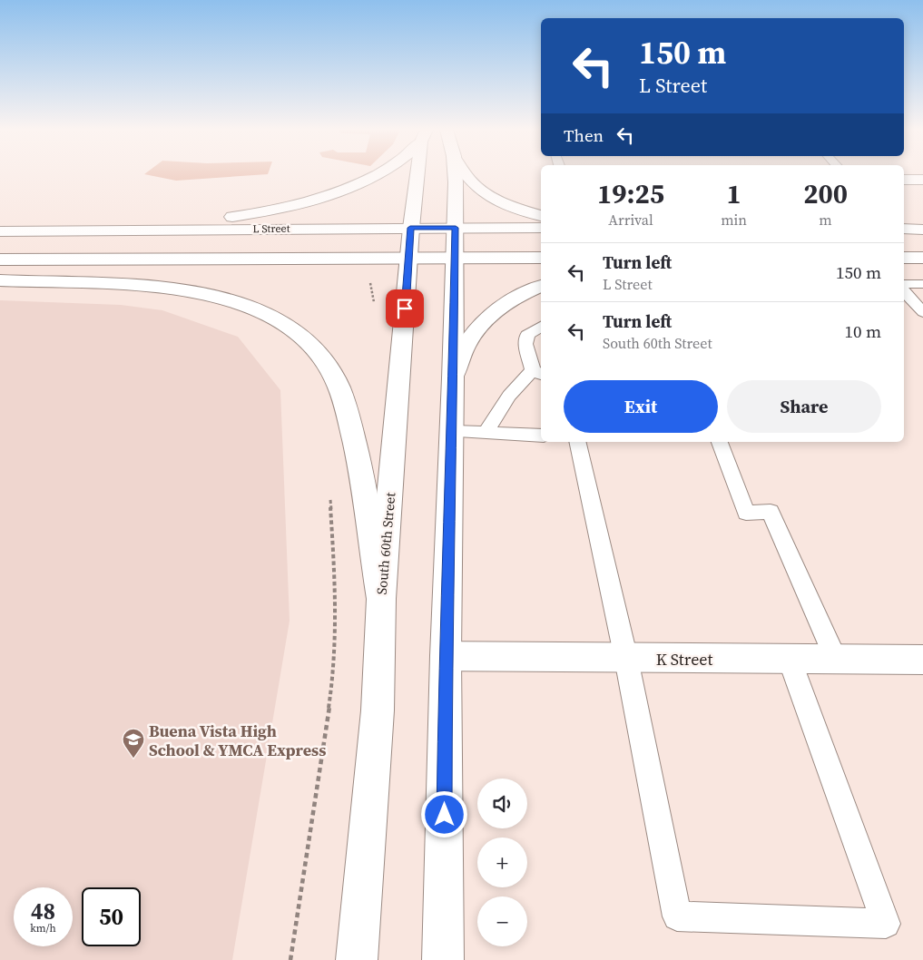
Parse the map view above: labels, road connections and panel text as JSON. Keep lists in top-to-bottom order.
{
  "streets": {
    "main road": ["L Street", "South 60th Street", "K Street"]
  },
  "crossings": [
    ["L Street", "South 60th Street"]
  ],
  "places": {
    "school or university": ["Buena Vista High School & YMCA Express"]
  },
  "page": {
    "turn": ["150 m", "L Street"],
    "then": "Then",
    "eta": [
      "19:25",
      "Arrival",
      "1",
      "min",
      "200",
      "m"
    ],
    "list": [
      {
        "name": "Turn left",
        "note": "L Street",
        "value": "150 m"
      },
      {
        "name": "Turn left",
        "note": "South 60th Street",
        "value": "10 m"
      }
    ],
    "buttons": ["Exit", "Share"],
    "map_buttons": ["+", "−"],
    "speed": "48 km/h",
    "limit": "50"
  }
}
